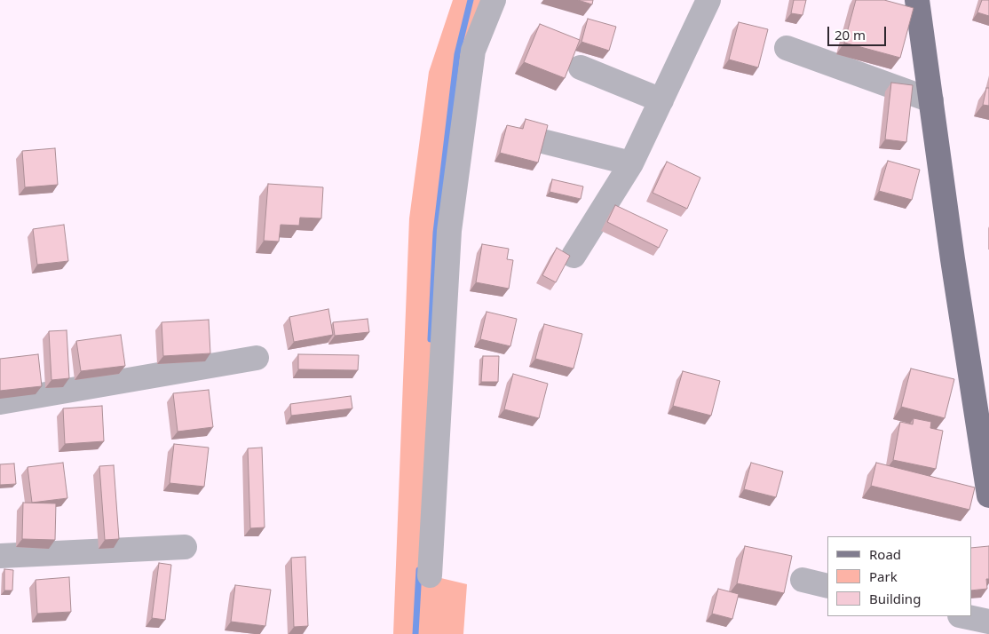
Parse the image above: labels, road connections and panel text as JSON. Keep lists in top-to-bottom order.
{
  "legend": ["Road", "Park", "Building"],
  "scale_bar": "20 m"
}
